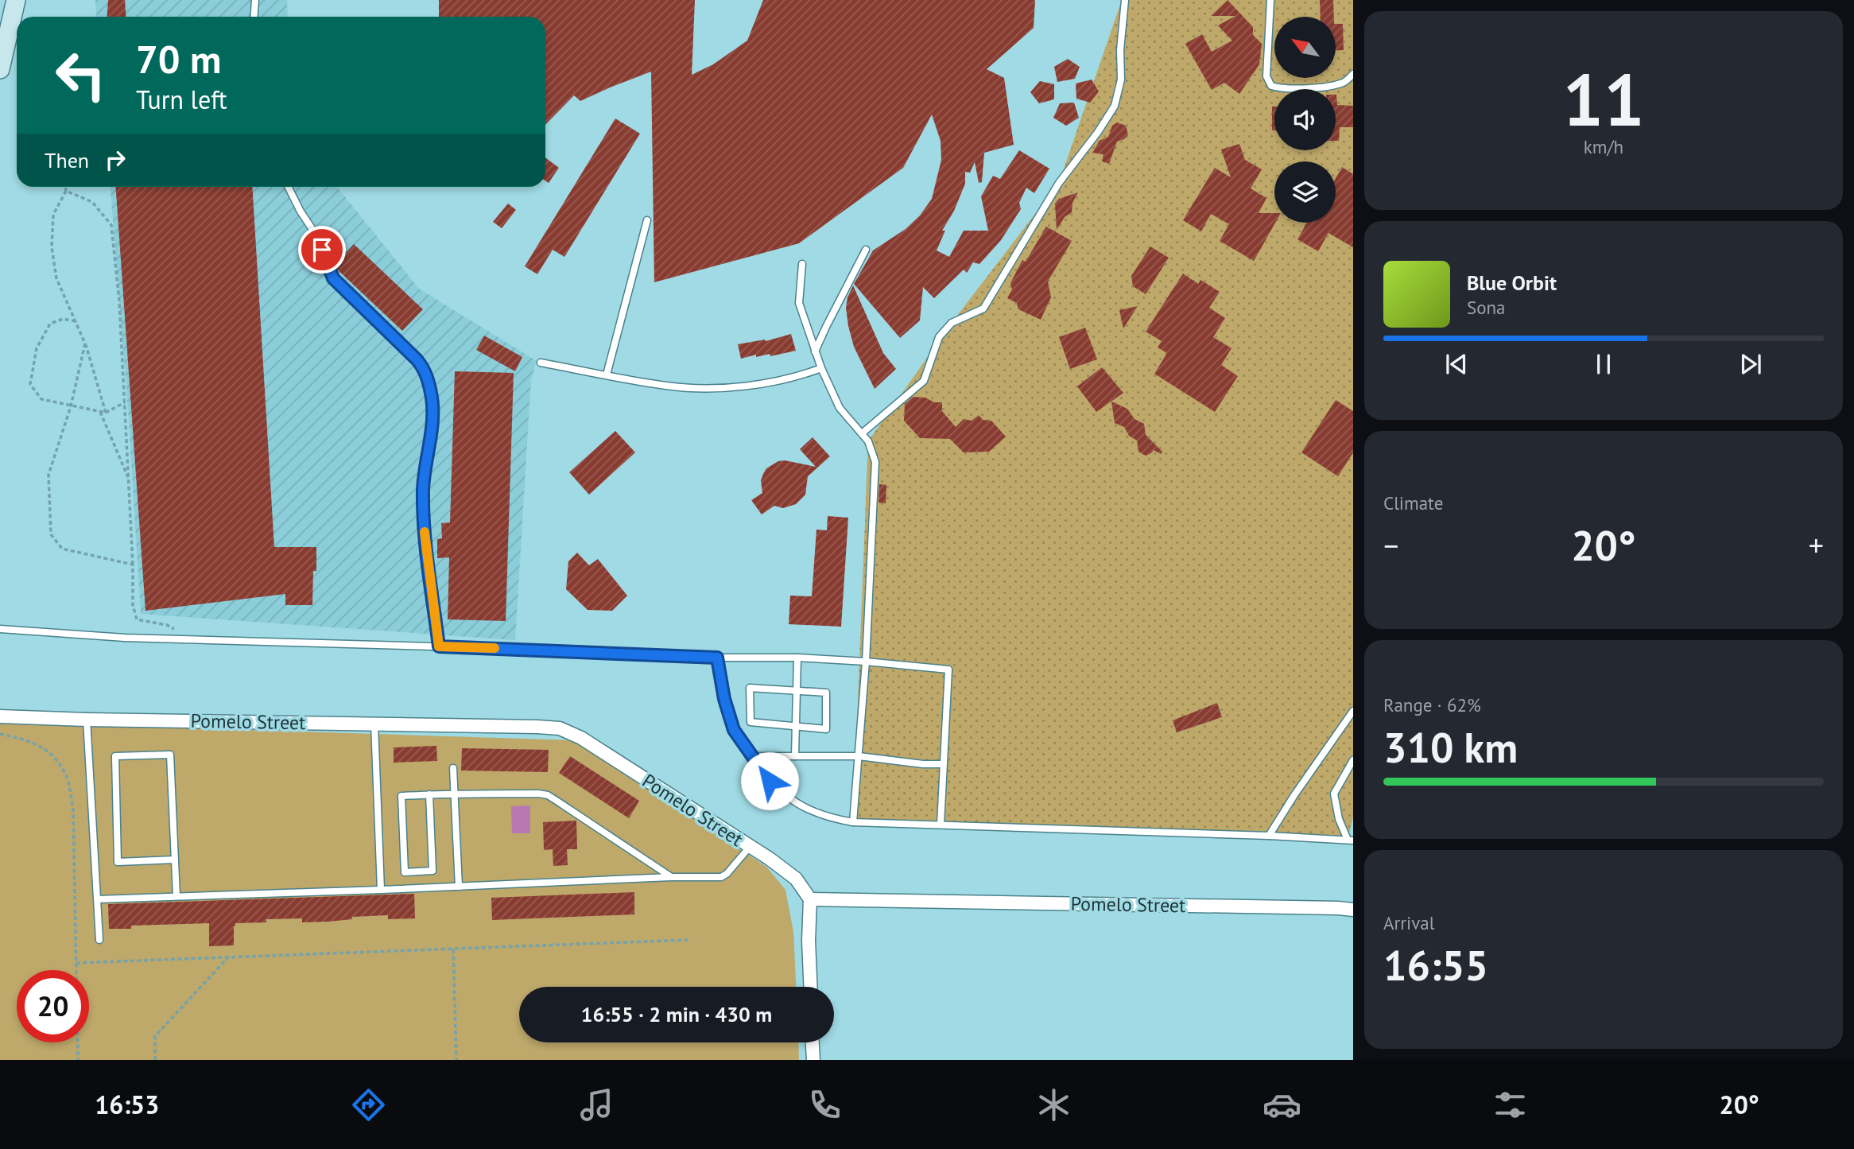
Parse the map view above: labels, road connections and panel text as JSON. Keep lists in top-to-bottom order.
{
  "streets": {
    "street": ["Pomelo Street"]
  },
  "north": "top left",
  "page": {
    "tile": [
      ["11", "km/h"],
      "Climate",
      ["Range · 62%", "310 km"],
      ["Arrival", "16:55"]
    ],
    "turn": ["70 m", "Turn left"],
    "then": "Then",
    "song": ["Blue Orbit", "Sona"],
    "heat": ["−", "20°", "+"],
    "limit": "20",
    "trip": "16:55 · 2 min · 430 m",
    "tabs": ["16:53", "20°"]
  }
}
